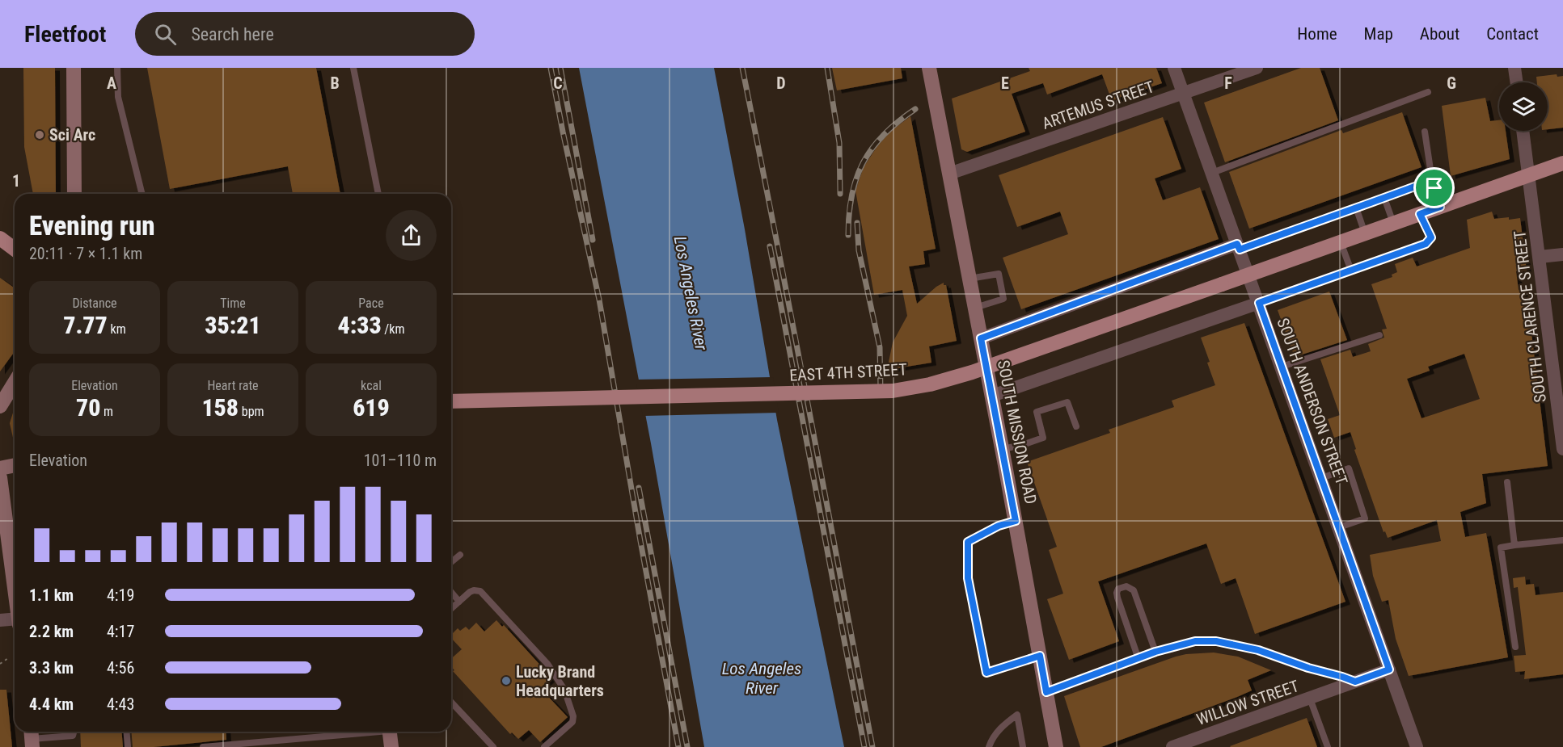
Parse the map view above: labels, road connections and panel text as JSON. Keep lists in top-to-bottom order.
{
  "streets": {
    "main road": ["EAST 4TH STREET"],
    "street": [
      "ARTEMUS STREET",
      "SOUTH CLARENCE STREET",
      "SOUTH ANDERSON STREET",
      "SOUTH MISSION ROAD",
      "WILLOW STREET"
    ]
  },
  "crossings": [
    ["ARTEMUS STREET", "SOUTH ANDERSON STREET"],
    ["ARTEMUS STREET", "SOUTH MISSION ROAD"],
    ["SOUTH CLARENCE STREET", "EAST 4TH STREET"],
    ["EAST 4TH STREET", "SOUTH ANDERSON STREET"],
    ["SOUTH ANDERSON STREET", "WILLOW STREET"]
  ],
  "water": ["Los Angeles River"],
  "places": ["Sci Arc", "Lucky Brand Headquarters"],
  "page": {
    "header": "Fleetfoot",
    "search": "Search here",
    "nav": [
      "Home",
      "Map",
      "About",
      "Contact"
    ],
    "heading": ["Evening run", "20:11 · 7 × 1.1 km"],
    "stats": [
      ["Distance", "7.77 km"],
      ["Time", "35:21"],
      ["Pace", "4:33 /km"],
      ["Elevation", "70 m"],
      ["Heart rate", "158 bpm"],
      ["kcal", "619"]
    ],
    "chart": ["Elevation", "101–110 m"],
    "list": [
      {
        "name": "1.1 km",
        "note": "4:19"
      },
      {
        "name": "2.2 km",
        "note": "4:17"
      },
      {
        "name": "3.3 km",
        "note": "4:56"
      },
      {
        "name": "4.4 km",
        "note": "4:43"
      }
    ]
  },
  "grid": {
    "columns": [
      "A",
      "B",
      "C",
      "D",
      "E",
      "F",
      "G"
    ],
    "rows": ["1"]
  }
}
